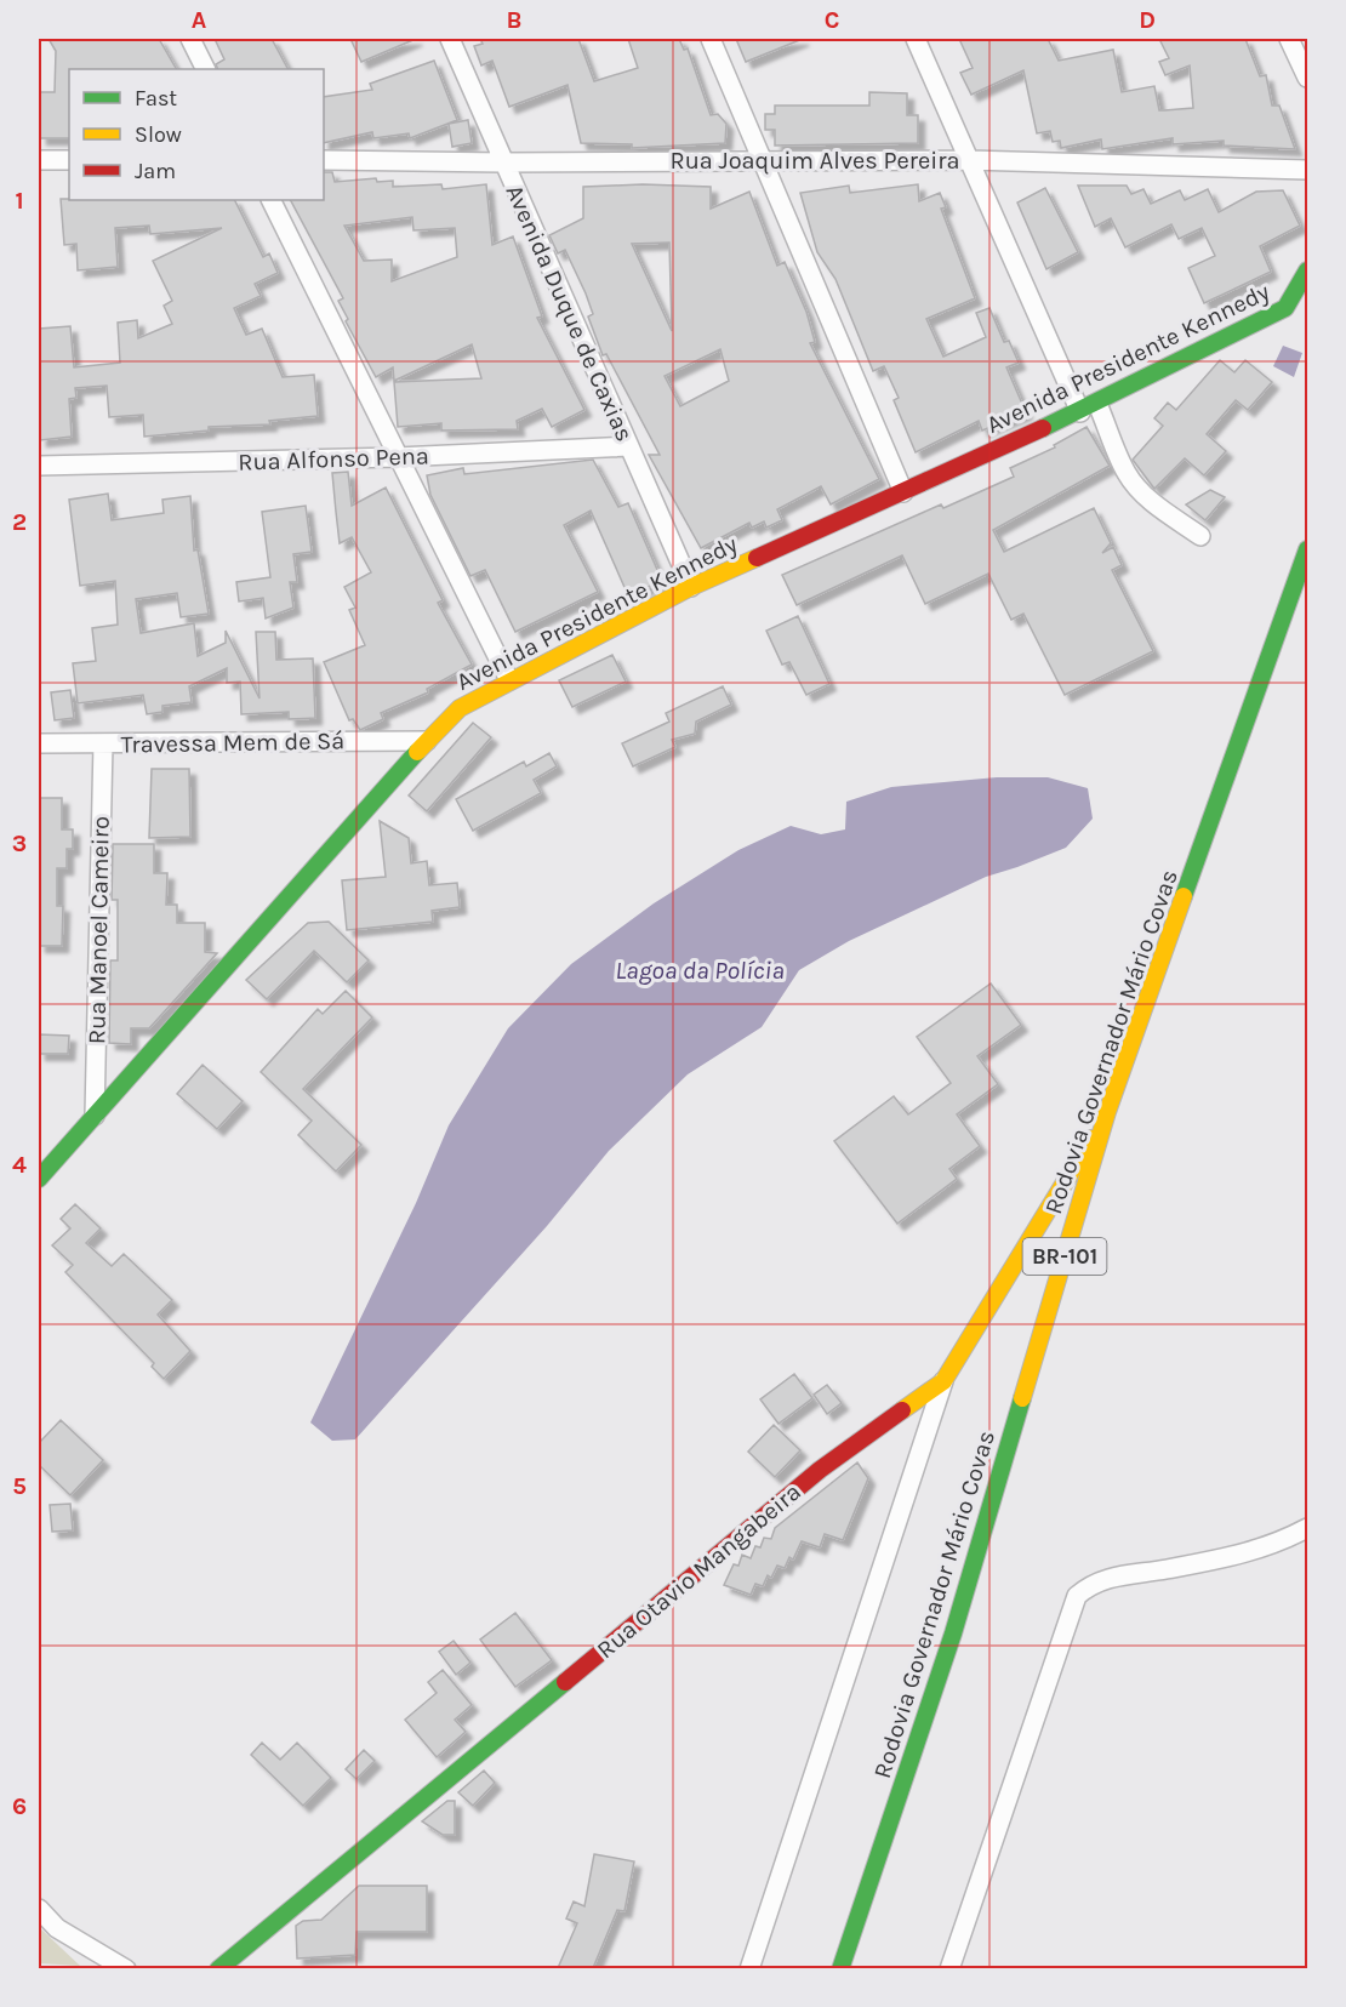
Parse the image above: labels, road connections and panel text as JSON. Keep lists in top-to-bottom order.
{
  "streets": {
    "main road": [
      "Avenida Presidente Kennedy",
      "Rodovia Governador Mário Covas",
      "BR-101",
      "Rua Otavio Mangabeira"
    ],
    "street": [
      "Rua Joaquim Alves Pereira",
      "Avenida Duque de Caxias",
      "Rua Alfonso Pena",
      "Travessa Mem de Sá",
      "Rua Manoel Cameiro"
    ]
  },
  "crossings": [
    ["Rua Joaquim Alves Pereira", "Avenida Duque de Caxias"],
    ["Avenida Duque de Caxias", "Avenida Presidente Kennedy"],
    ["Avenida Duque de Caxias", "Rua Alfonso Pena"],
    ["Avenida Presidente Kennedy", "Travessa Mem de Sá"],
    ["Avenida Presidente Kennedy", "Rua Manoel Cameiro"],
    ["Travessa Mem de Sá", "Rua Manoel Cameiro"],
    ["Rodovia Governador Mário Covas", "Rua Otavio Mangabeira"]
  ],
  "water": ["Lagoa da Polícia"],
  "legend": ["Fast", "Slow", "Jam"],
  "grid": {
    "columns": [
      "A",
      "B",
      "C",
      "D"
    ],
    "rows": [
      "1",
      "2",
      "3",
      "4",
      "5",
      "6"
    ]
  }
}
